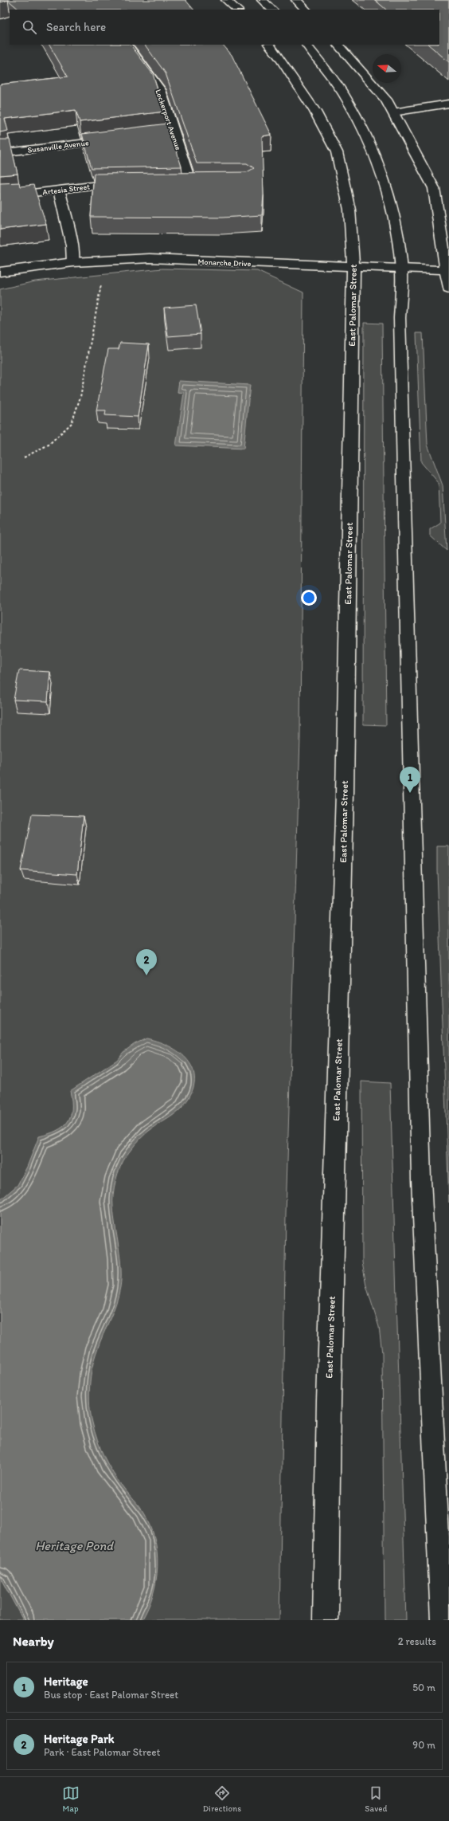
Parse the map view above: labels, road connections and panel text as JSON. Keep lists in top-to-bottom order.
{
  "streets": {
    "main road": [
      "Lockerport Avenue",
      "Susanville Avenue",
      "Artesia Street",
      "Monarche Drive",
      "East Palomar Street"
    ]
  },
  "crossings": [
    ["Monarche Drive", "East Palomar Street"]
  ],
  "water": ["Heritage Pond"],
  "north": "left",
  "page": {
    "search": "Search here",
    "pins": ["1", "2"],
    "heading": ["Nearby", "2 results"],
    "list": [
      {
        "mark": "1",
        "name": "Heritage",
        "note": "Bus stop · East Palomar Street",
        "value": "50 m"
      },
      {
        "mark": "2",
        "name": "Heritage Park",
        "note": "Park · East Palomar Street",
        "value": "90 m"
      }
    ],
    "nav": ["Map", "Directions", "Saved"]
  }
}
